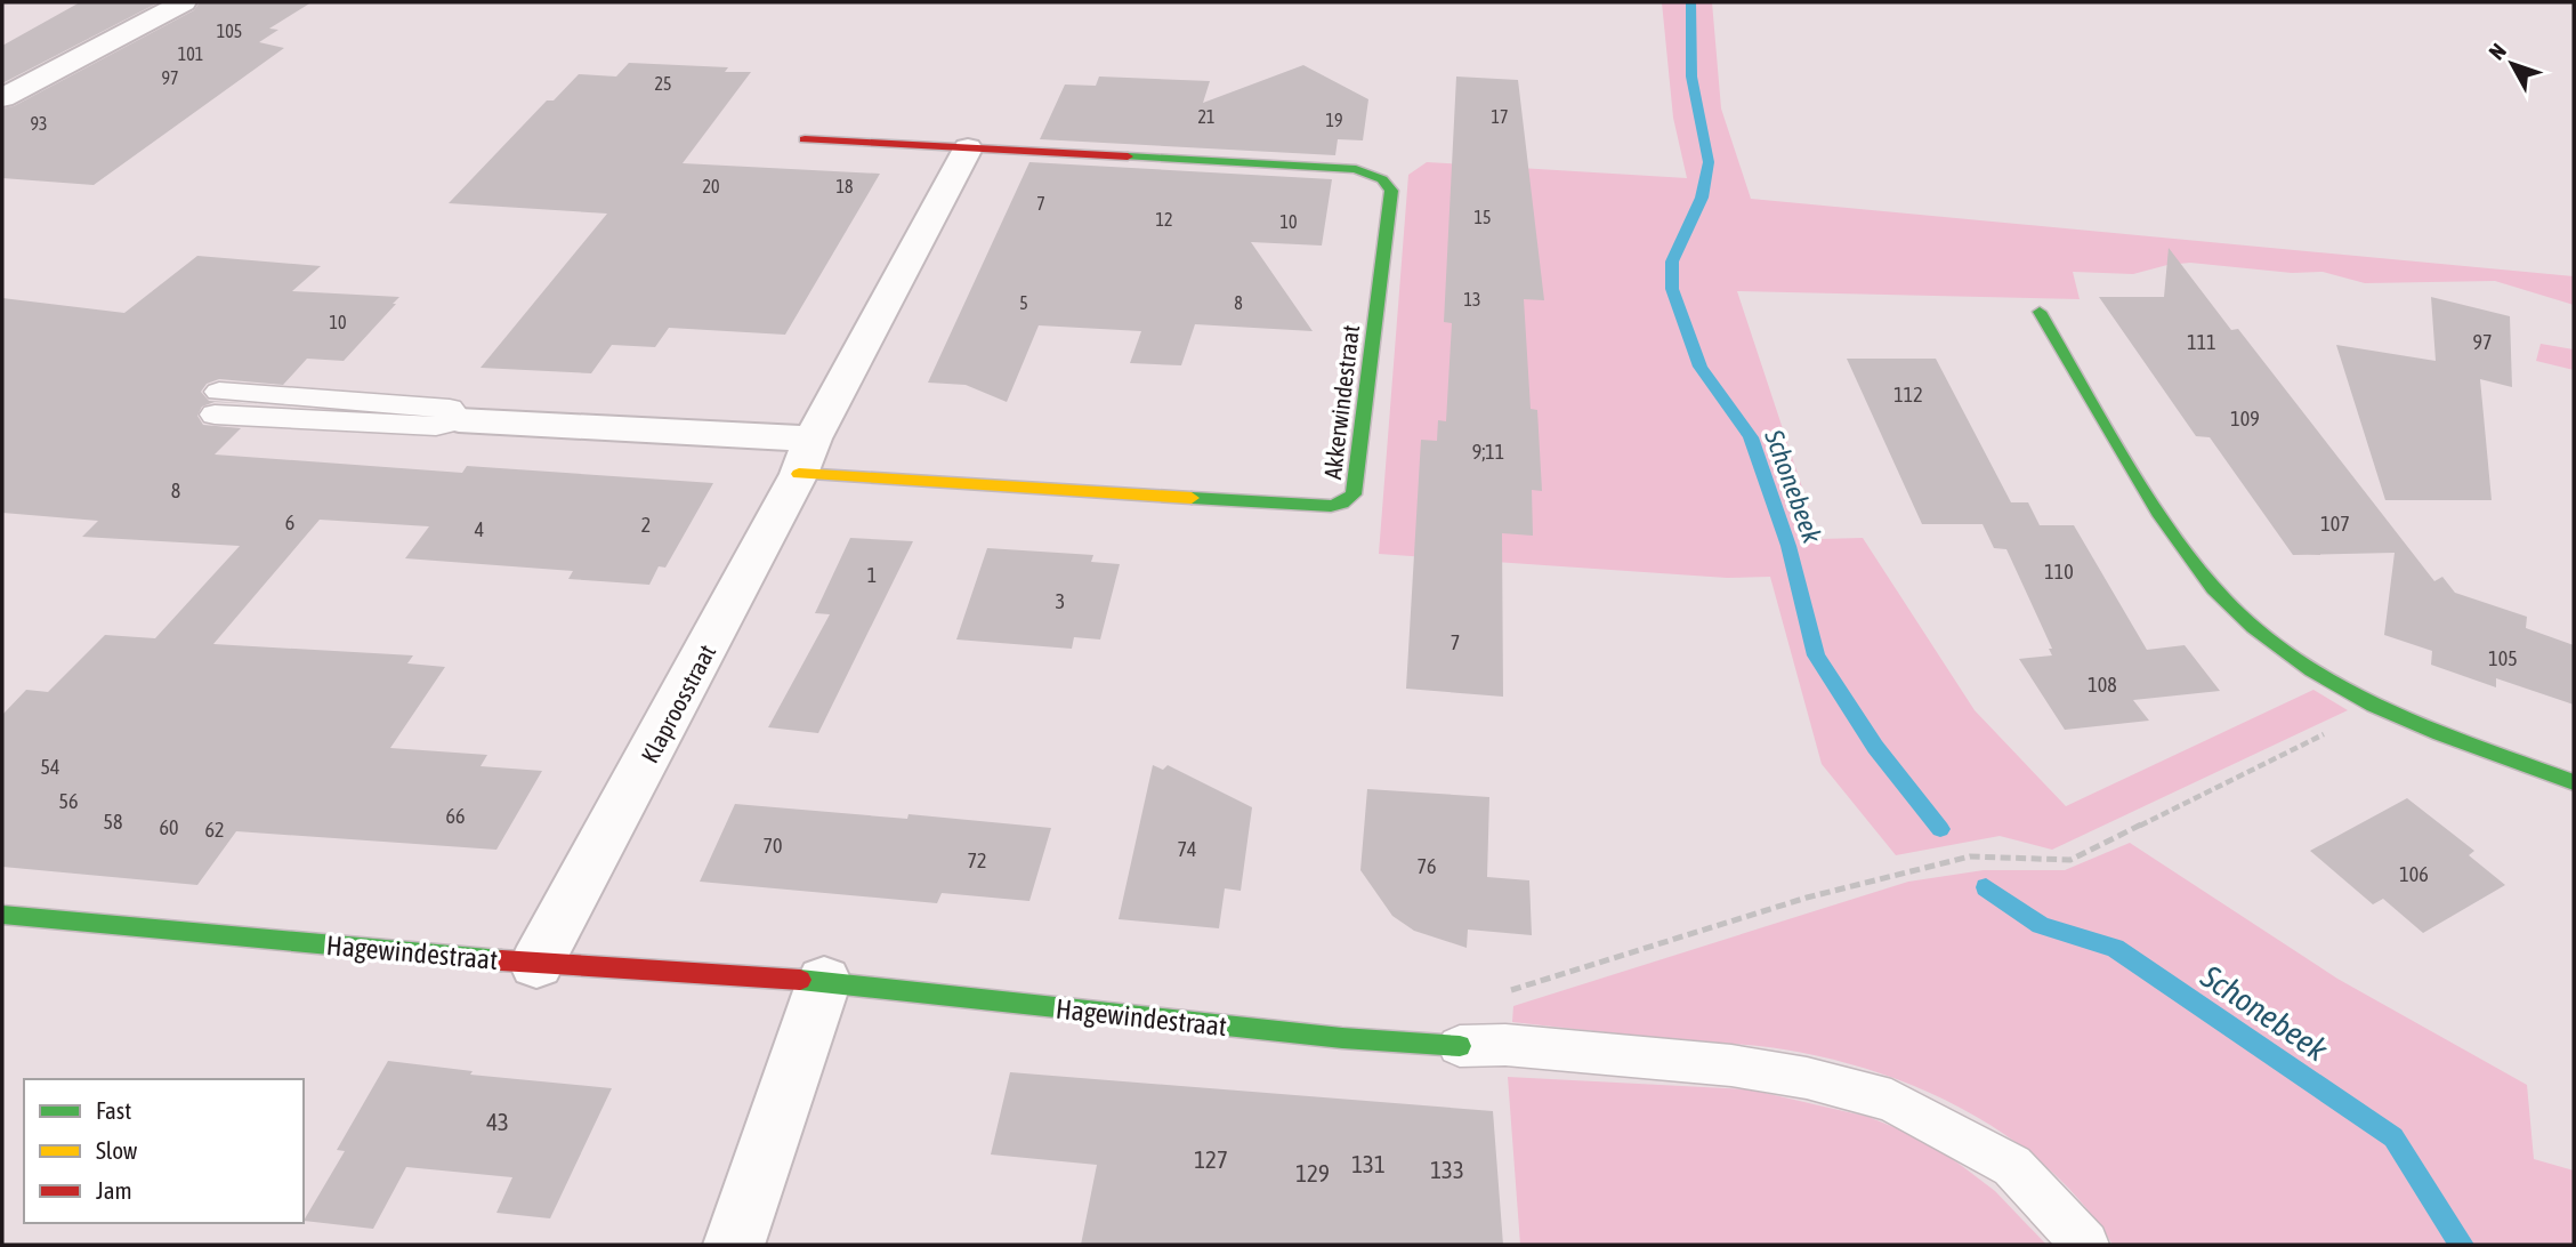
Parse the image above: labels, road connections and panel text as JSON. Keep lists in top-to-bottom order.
{
  "streets": {
    "street": ["Akkerwindestraat", "Klaproosstraat", "Hagewindestraat"]
  },
  "crossings": [
    ["Akkerwindestraat", "Klaproosstraat"],
    ["Klaproosstraat", "Hagewindestraat"]
  ],
  "water": ["Schonebeek"],
  "house_numbers": [
    "105",
    "101",
    "97",
    "25",
    "21",
    "17",
    "19",
    "93",
    "20",
    "18",
    "7",
    "15",
    "12",
    "10",
    "13",
    "5",
    "8",
    "10",
    "111",
    "97",
    "112",
    "109",
    "9;11",
    "8",
    "6",
    "107",
    "2",
    "4",
    "110",
    "1",
    "3",
    "7",
    "105",
    "108",
    "54",
    "56",
    "66",
    "58",
    "60",
    "62",
    "70",
    "74",
    "72",
    "76",
    "106",
    "43",
    "127",
    "131",
    "133",
    "129"
  ],
  "legend": ["Fast", "Slow", "Jam"],
  "north": "top left"
}
